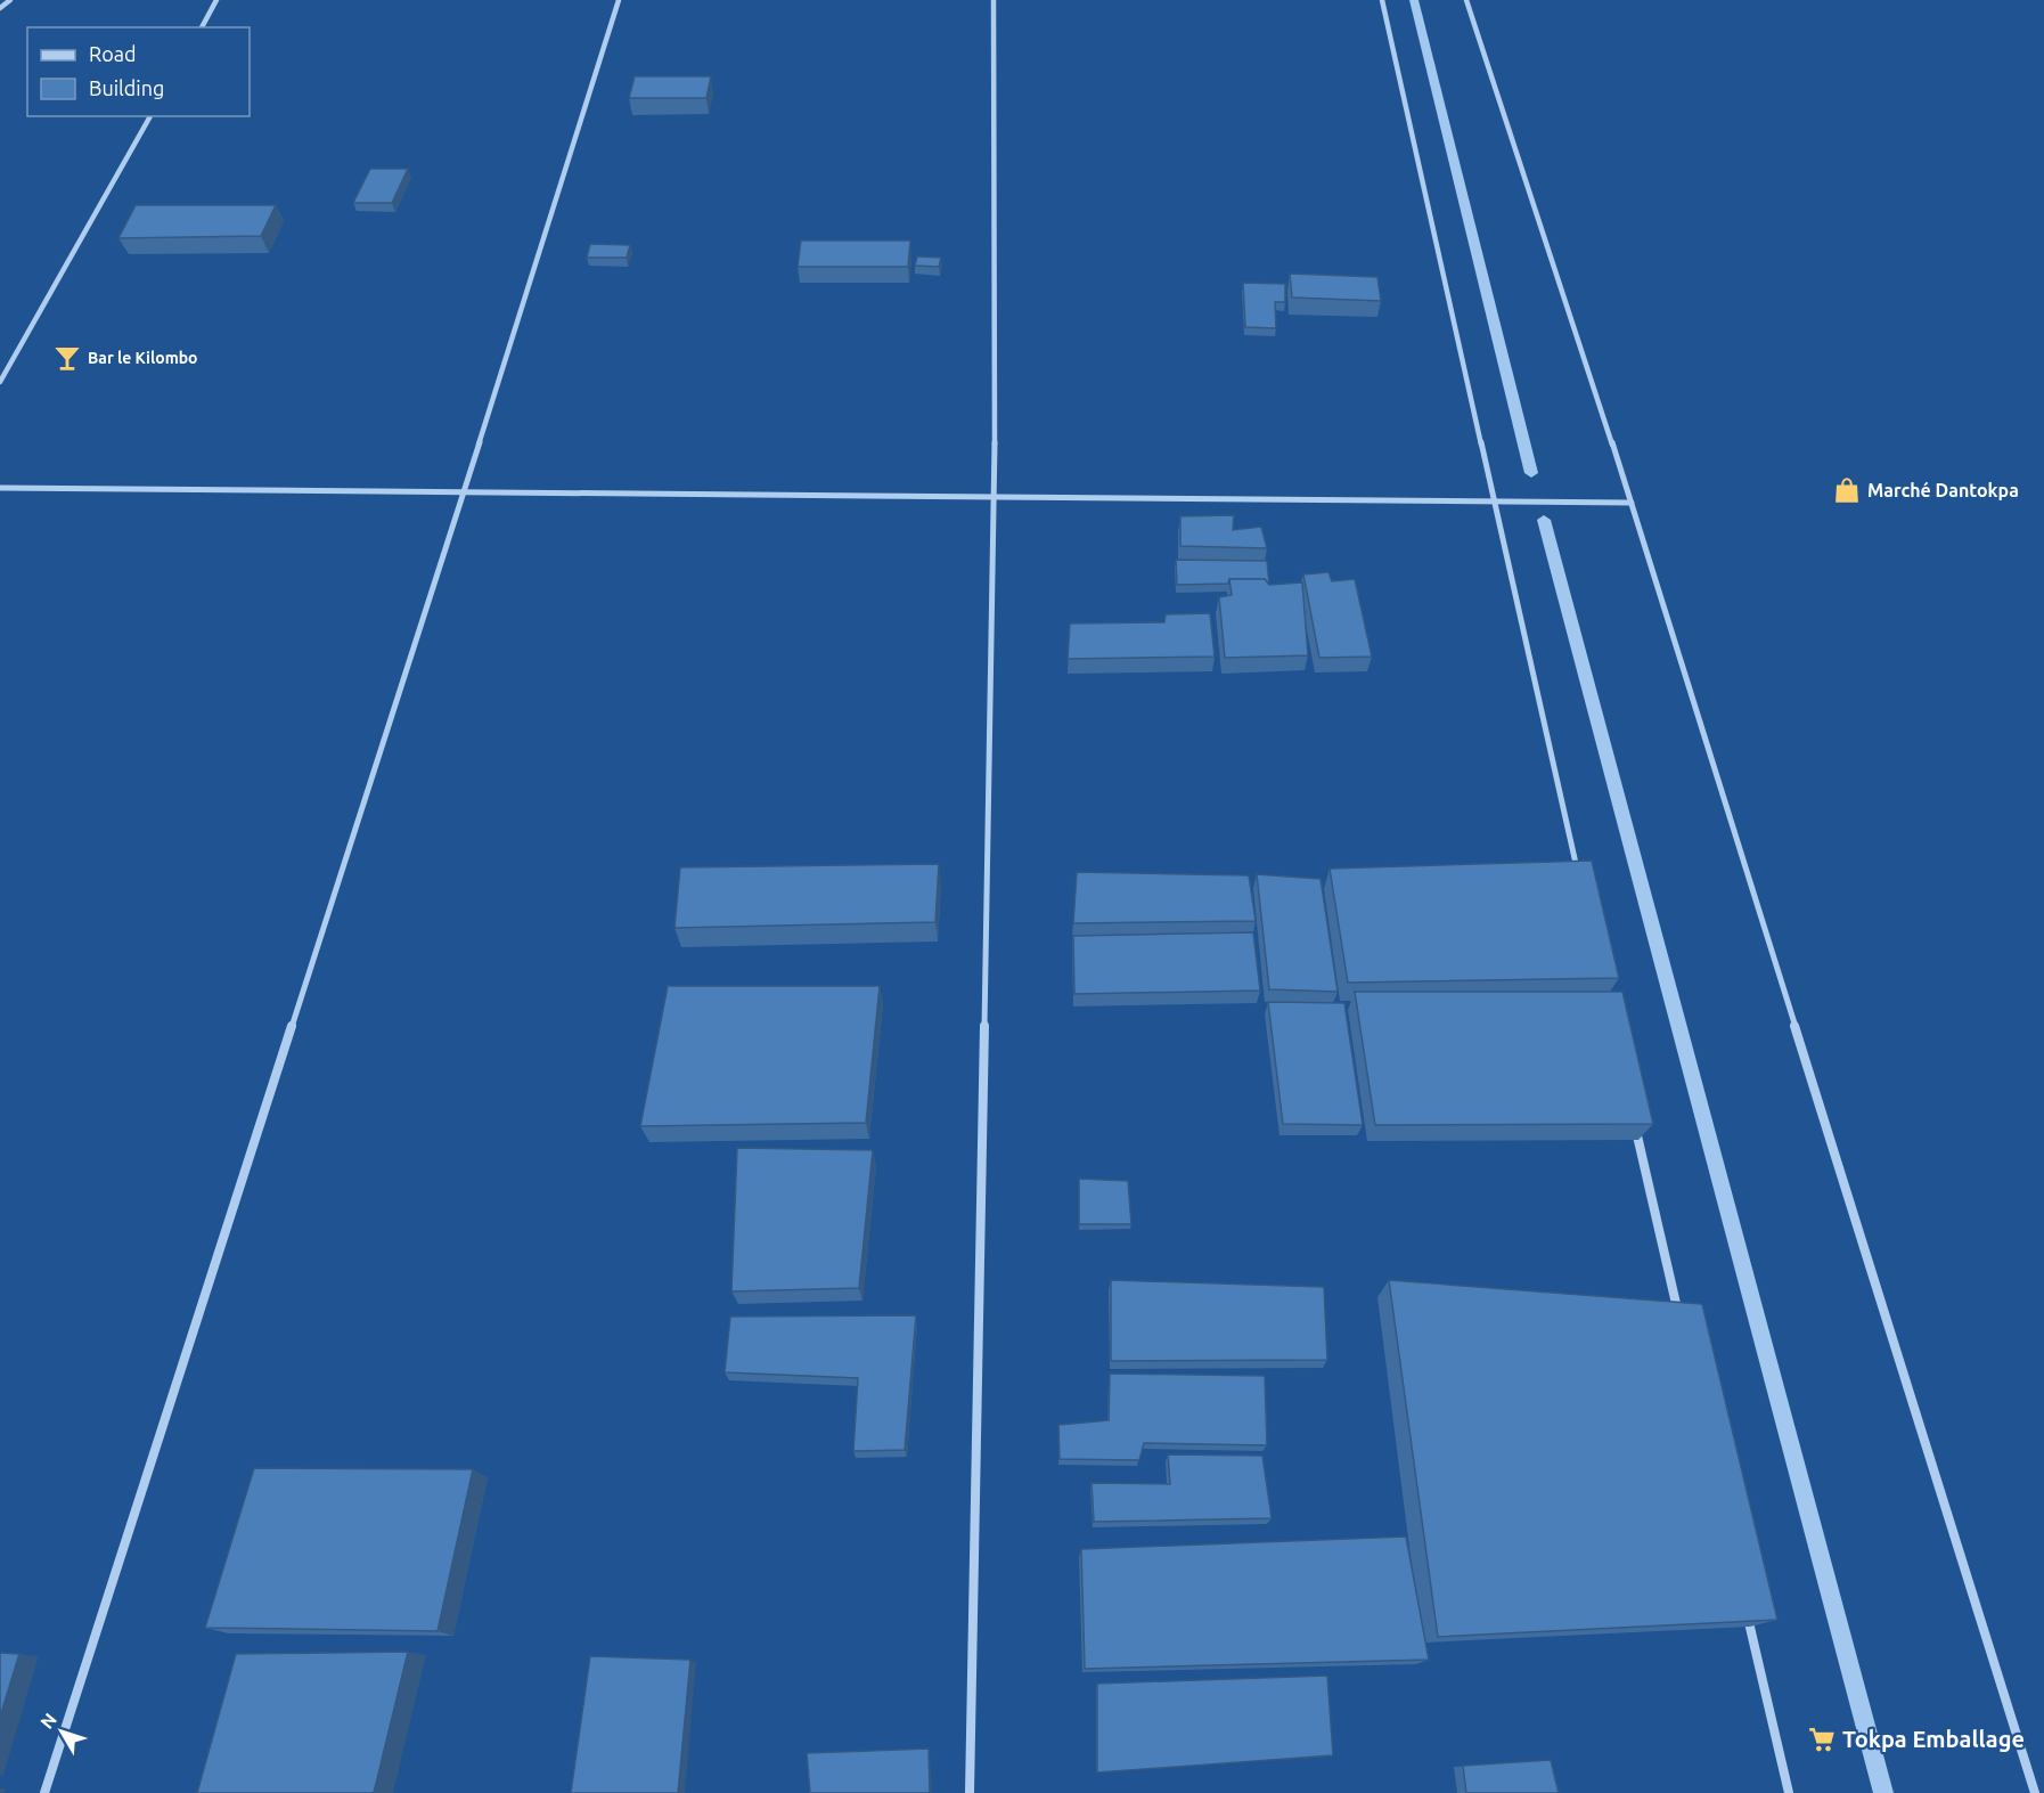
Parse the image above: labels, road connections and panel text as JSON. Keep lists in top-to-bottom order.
{
  "places": {
    "bar": ["Bar le Kilombo"],
    "shop": ["Marché Dantokpa"],
    "supermarket": ["Tokpa Emballage"]
  },
  "legend": ["Road", "Building"],
  "north": "top left"
}
